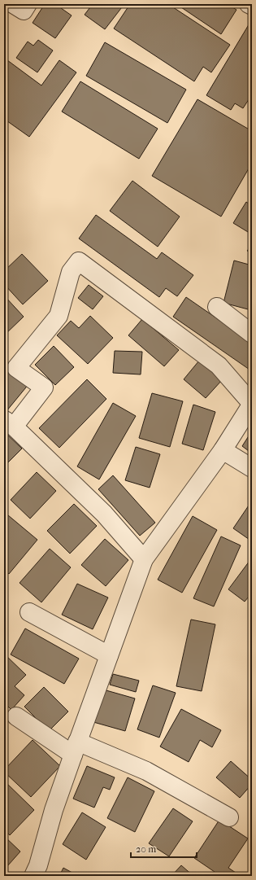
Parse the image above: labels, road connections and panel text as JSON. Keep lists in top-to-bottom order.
{
  "scale_bar": "20 m"
}
